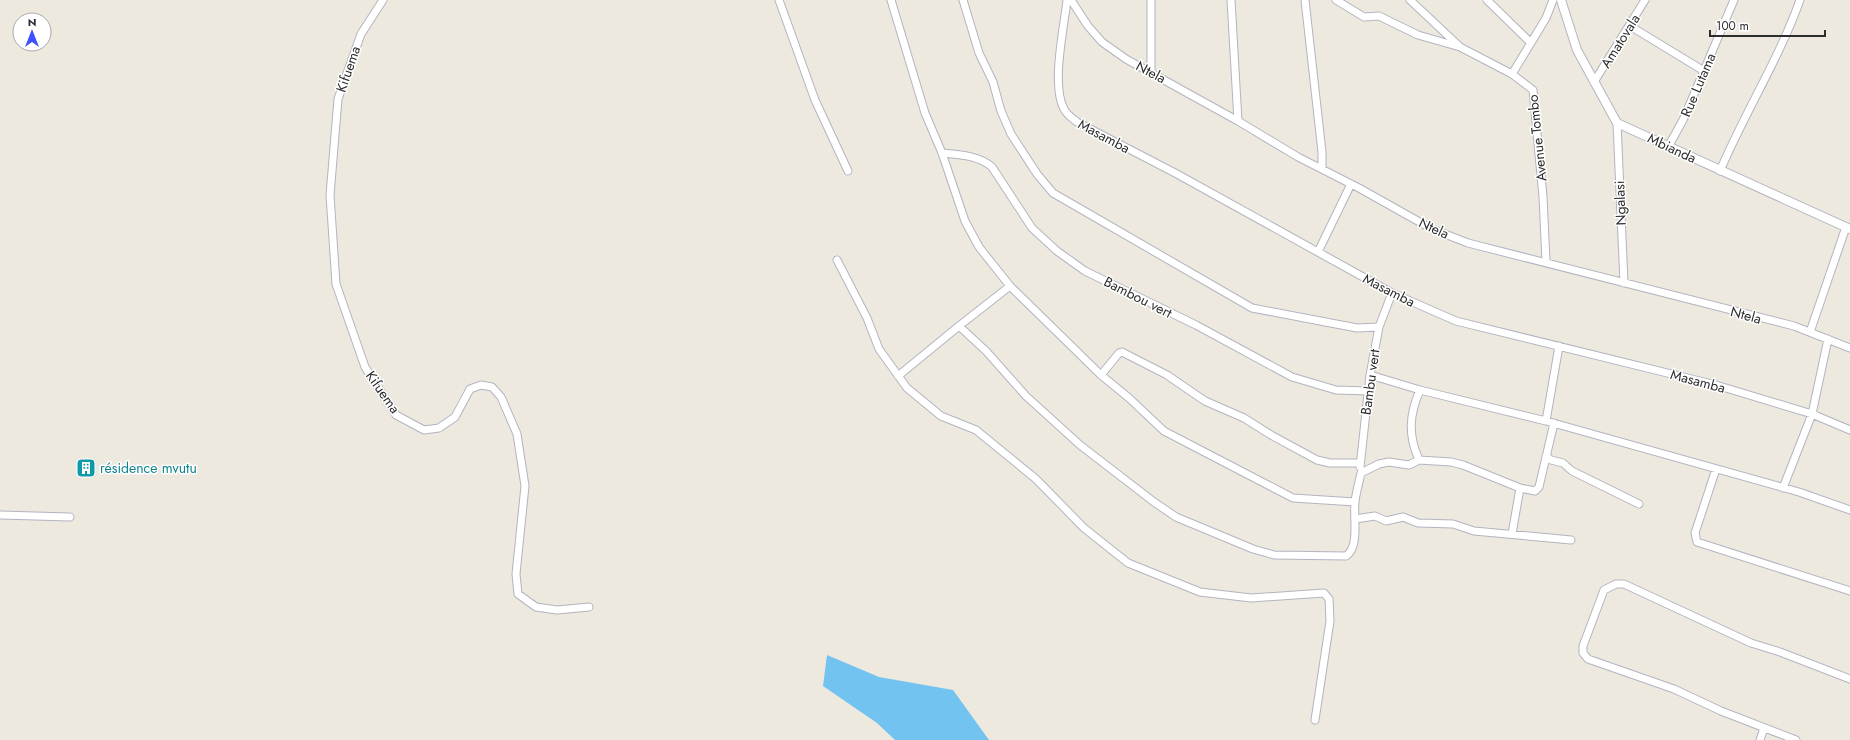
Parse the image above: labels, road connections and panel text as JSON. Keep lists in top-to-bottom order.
{
  "streets": {
    "street": [
      "Amatovala",
      "Kifuema",
      "Ntela",
      "Rue Lutama",
      "Masamba",
      "Avenue Tombo",
      "Mbianda",
      "Ngalasi",
      "Bambou vert",
      "Bambu vert"
    ]
  },
  "crossings": [
    ["Ntela", "Avenue Tombo"],
    ["Ntela", "Ngalasi"],
    ["Rue Lutama", "Mbianda"],
    ["Masamba", "Bambu vert"],
    ["Mbianda", "Ngalasi"],
    ["Bambou vert", "Bambu vert"]
  ],
  "places": {
    "building": ["résidence mvutu"]
  },
  "scale_bar": "100 m",
  "north": "top"
}
